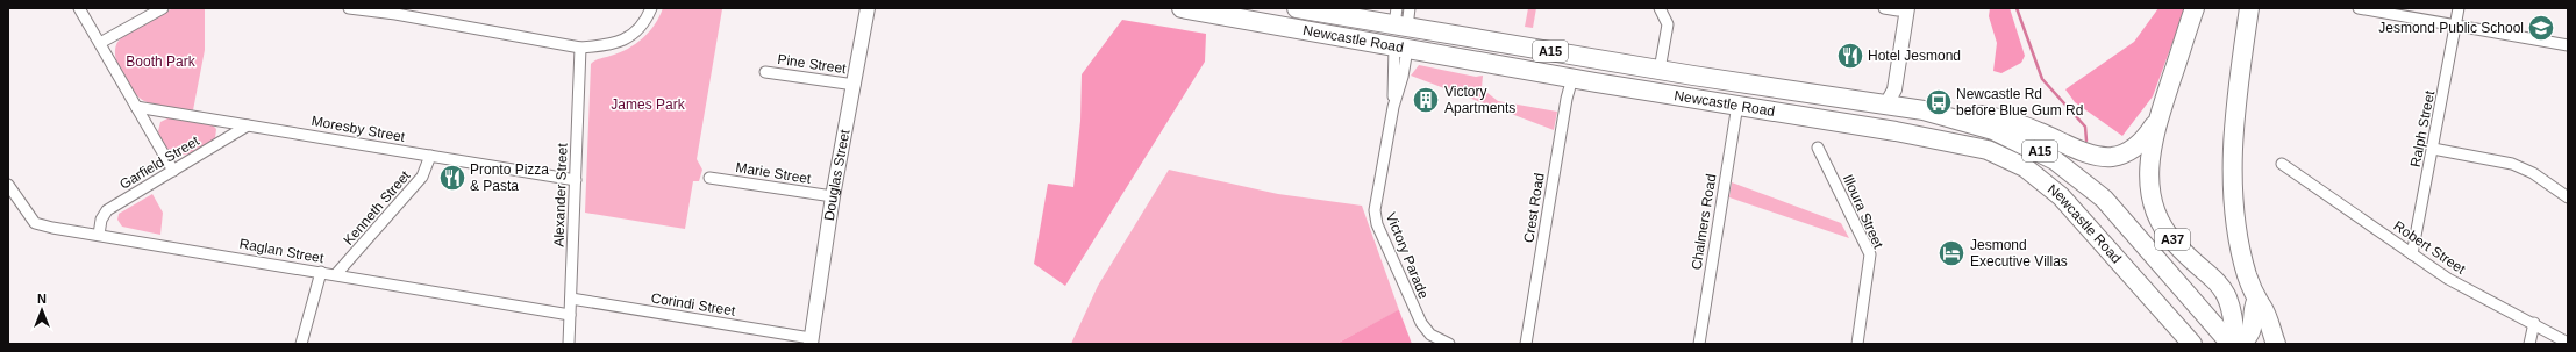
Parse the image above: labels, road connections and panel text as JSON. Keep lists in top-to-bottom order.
{
  "streets": {
    "highway": ["Newcastle Road", "A15", "A37"],
    "street": [
      "Pine Street",
      "Moresby Street",
      "Ralph Street",
      "Garfield Street",
      "Marie Street",
      "Douglas Street",
      "Alexander Street",
      "Kenneth Street",
      "Crest Road",
      "Illoura Street",
      "Chalmers Road",
      "Robert Street",
      "Raglan Street",
      "Victory Parade",
      "Corindi Street"
    ]
  },
  "crossings": [
    ["Newcastle Road", "Crest Road"],
    ["Newcastle Road", "Chalmers Road"],
    ["Newcastle Road", "Victory Parade"],
    ["Pine Street", "Douglas Street"],
    ["Moresby Street", "Garfield Street"],
    ["Moresby Street", "Alexander Street"],
    ["Moresby Street", "Kenneth Street"],
    ["Ralph Street", "Robert Street"],
    ["Garfield Street", "Raglan Street"],
    ["Marie Street", "Douglas Street"],
    ["Douglas Street", "Corindi Street"],
    ["Alexander Street", "Raglan Street"],
    ["Alexander Street", "Corindi Street"],
    ["Kenneth Street", "Raglan Street"]
  ],
  "parks": ["Booth Park", "James Park"],
  "places": {
    "school or university": ["Jesmond Public School"],
    "restaurant": ["Hotel Jesmond", "Pronto Pizza & Pasta"],
    "building": ["Victory Apartments"],
    "bus stop": ["Newcastle Rd before Blue Gum Rd"],
    "hotel": ["Jesmond Executive Villas"]
  },
  "north": "top"
}
